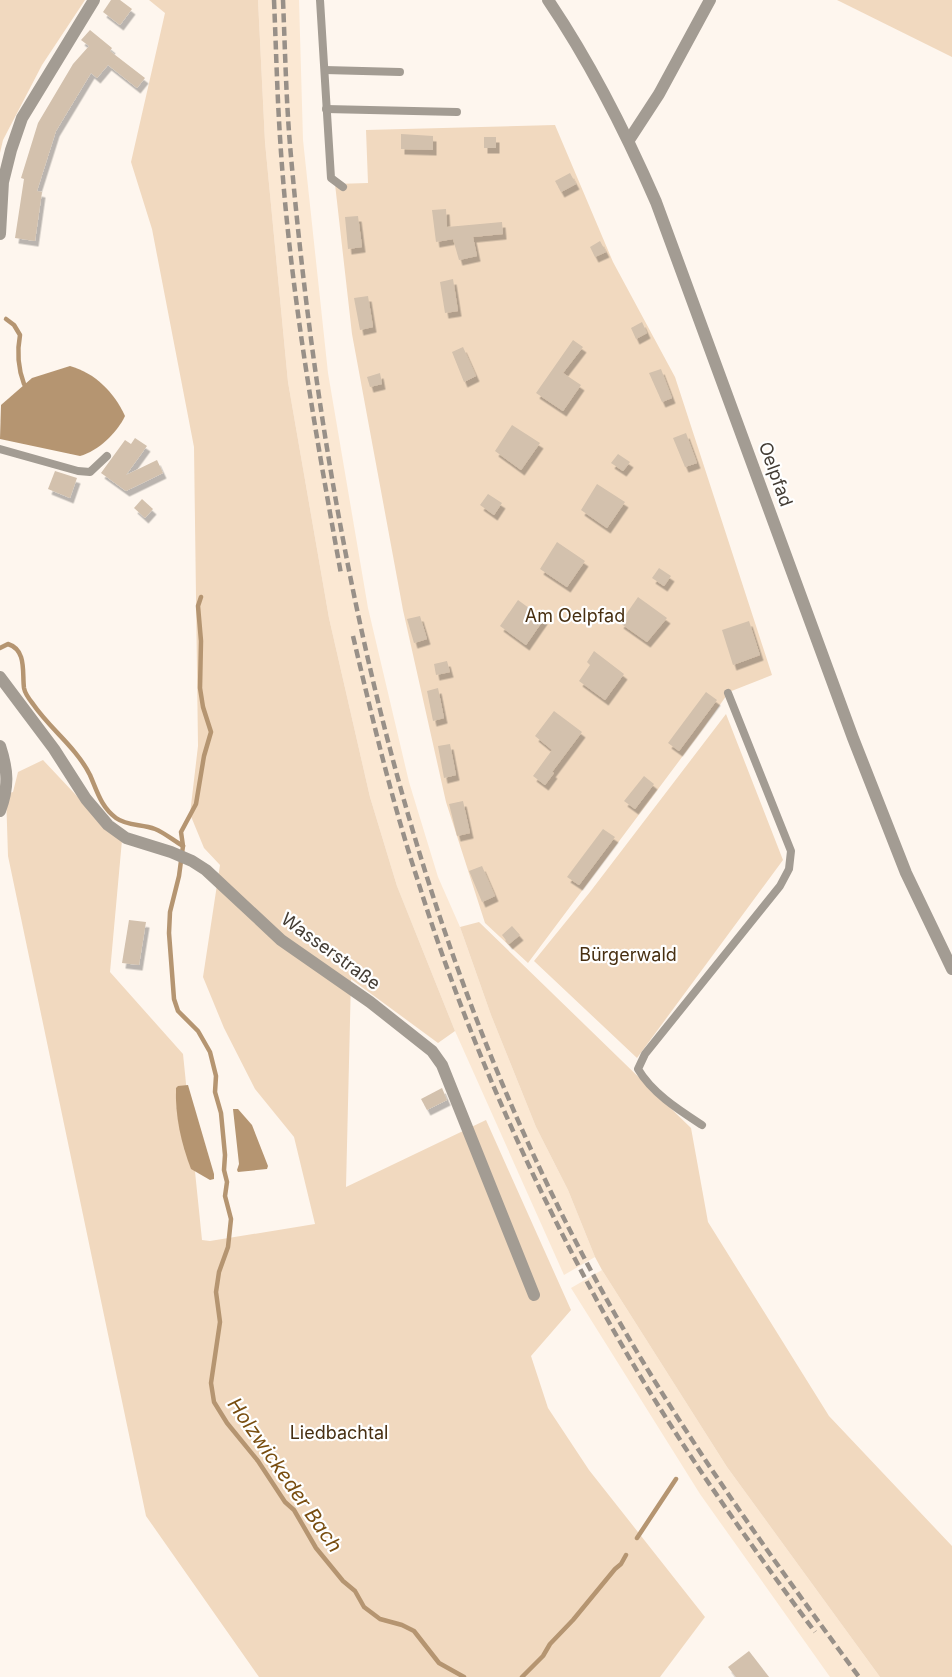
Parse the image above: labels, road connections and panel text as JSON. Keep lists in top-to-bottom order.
{
  "streets": {
    "street": ["Oelpfad", "Wasserstraße"]
  },
  "water": ["Holzwickeder Bach"],
  "parks": ["Am Oelpfad", "Bürgerwald", "Liedbachtal"]
}
